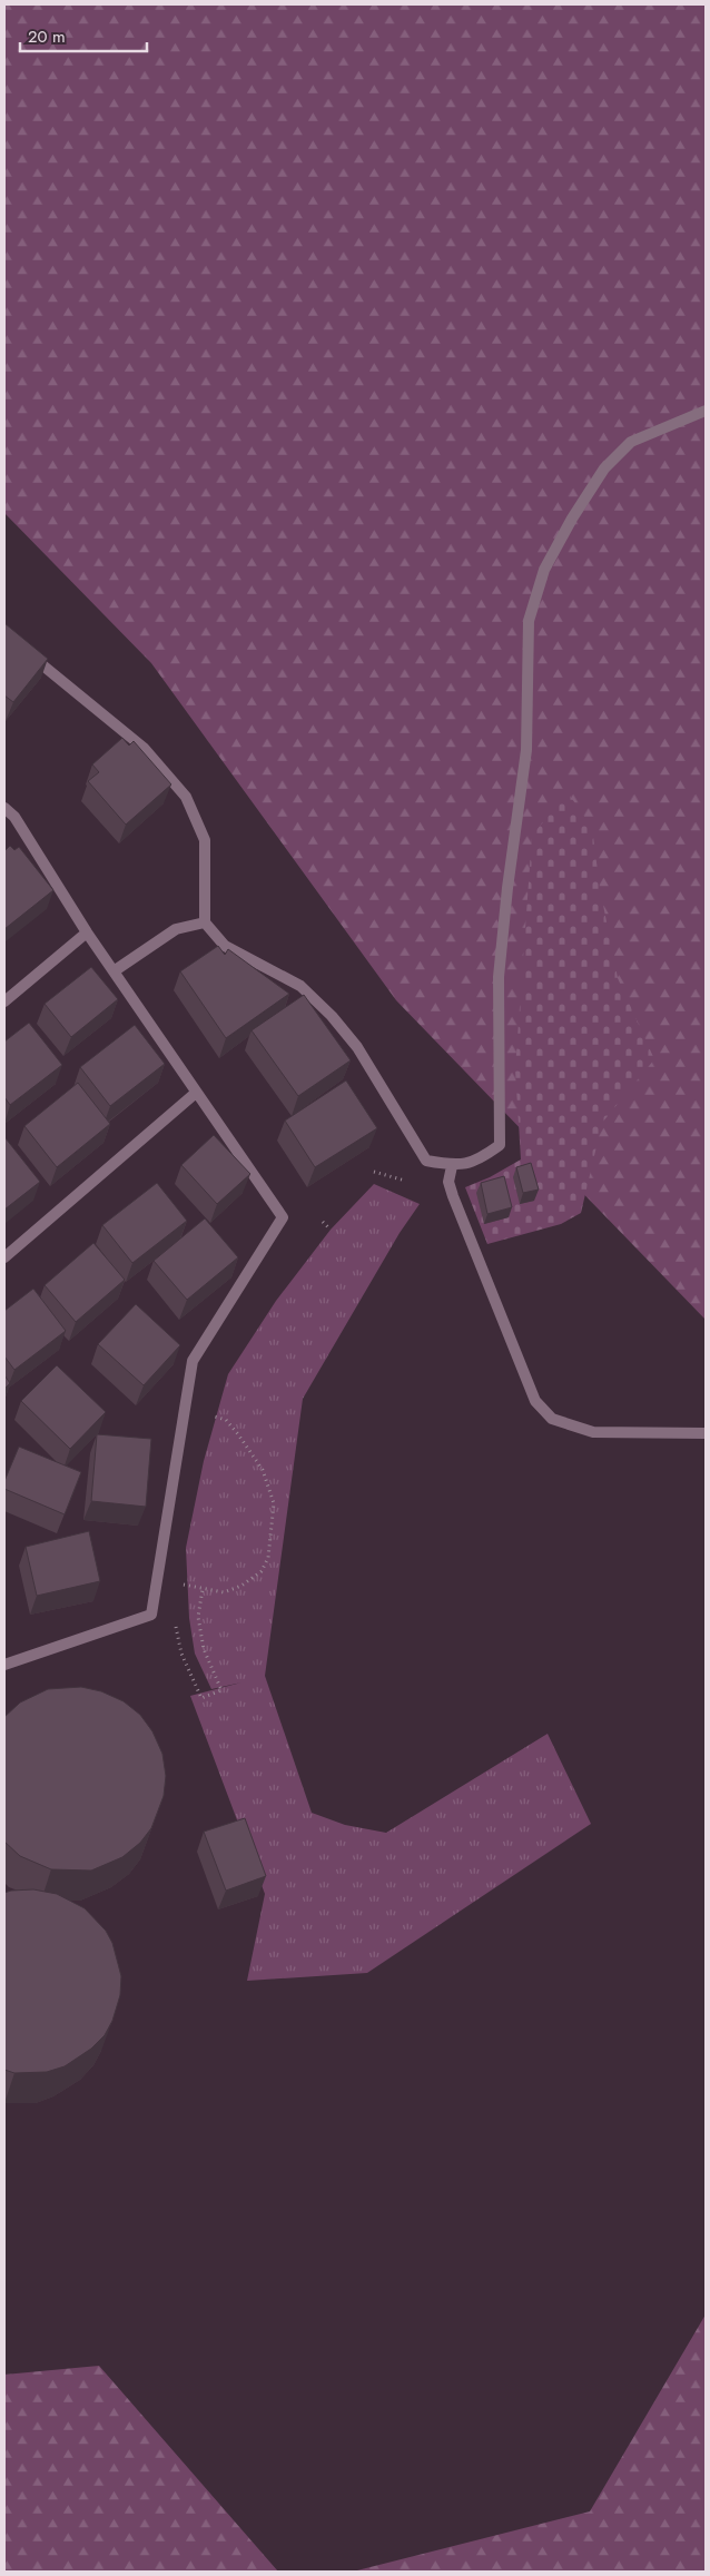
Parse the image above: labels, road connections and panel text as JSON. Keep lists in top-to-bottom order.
{
  "scale_bar": "20 m"
}
